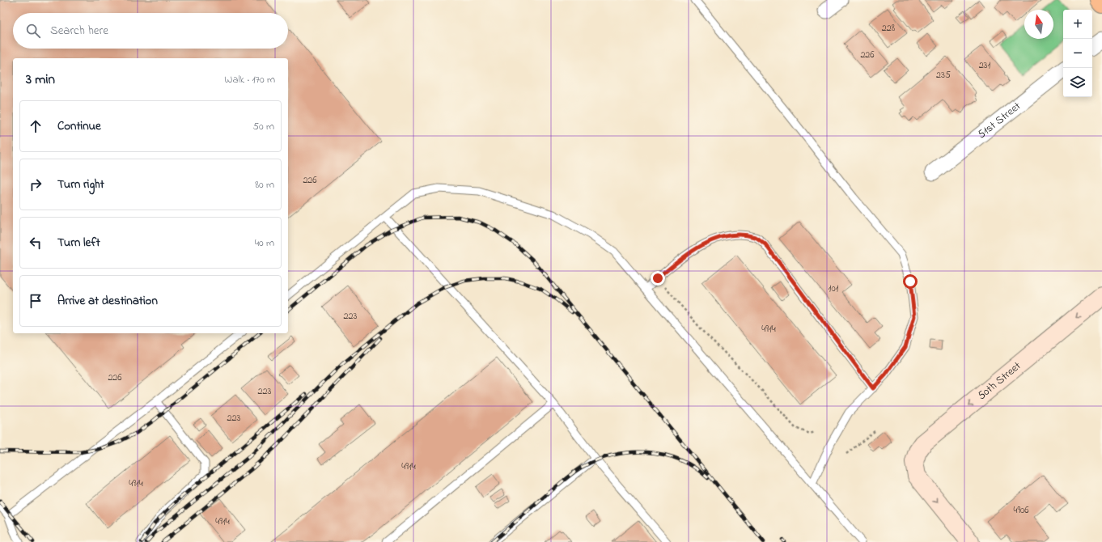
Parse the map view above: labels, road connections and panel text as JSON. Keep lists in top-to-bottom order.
{
  "streets": {
    "street": ["51st Street", "50th Street"]
  },
  "house_numbers": [
    "228",
    "226",
    "231",
    "235",
    "226",
    "101",
    "223",
    "4914",
    "226",
    "223",
    "223",
    "4914",
    "4914",
    "4906",
    "4914"
  ],
  "north": "top",
  "page": {
    "map_buttons": ["+", "−"],
    "search": "Search here",
    "heading": ["3 min", "Walk · 170 m"],
    "list": [
      ["Continue", "50 m"],
      ["Turn right", "80 m"],
      ["Turn left", "40 m"],
      "Arrive at destination"
    ]
  }
}
